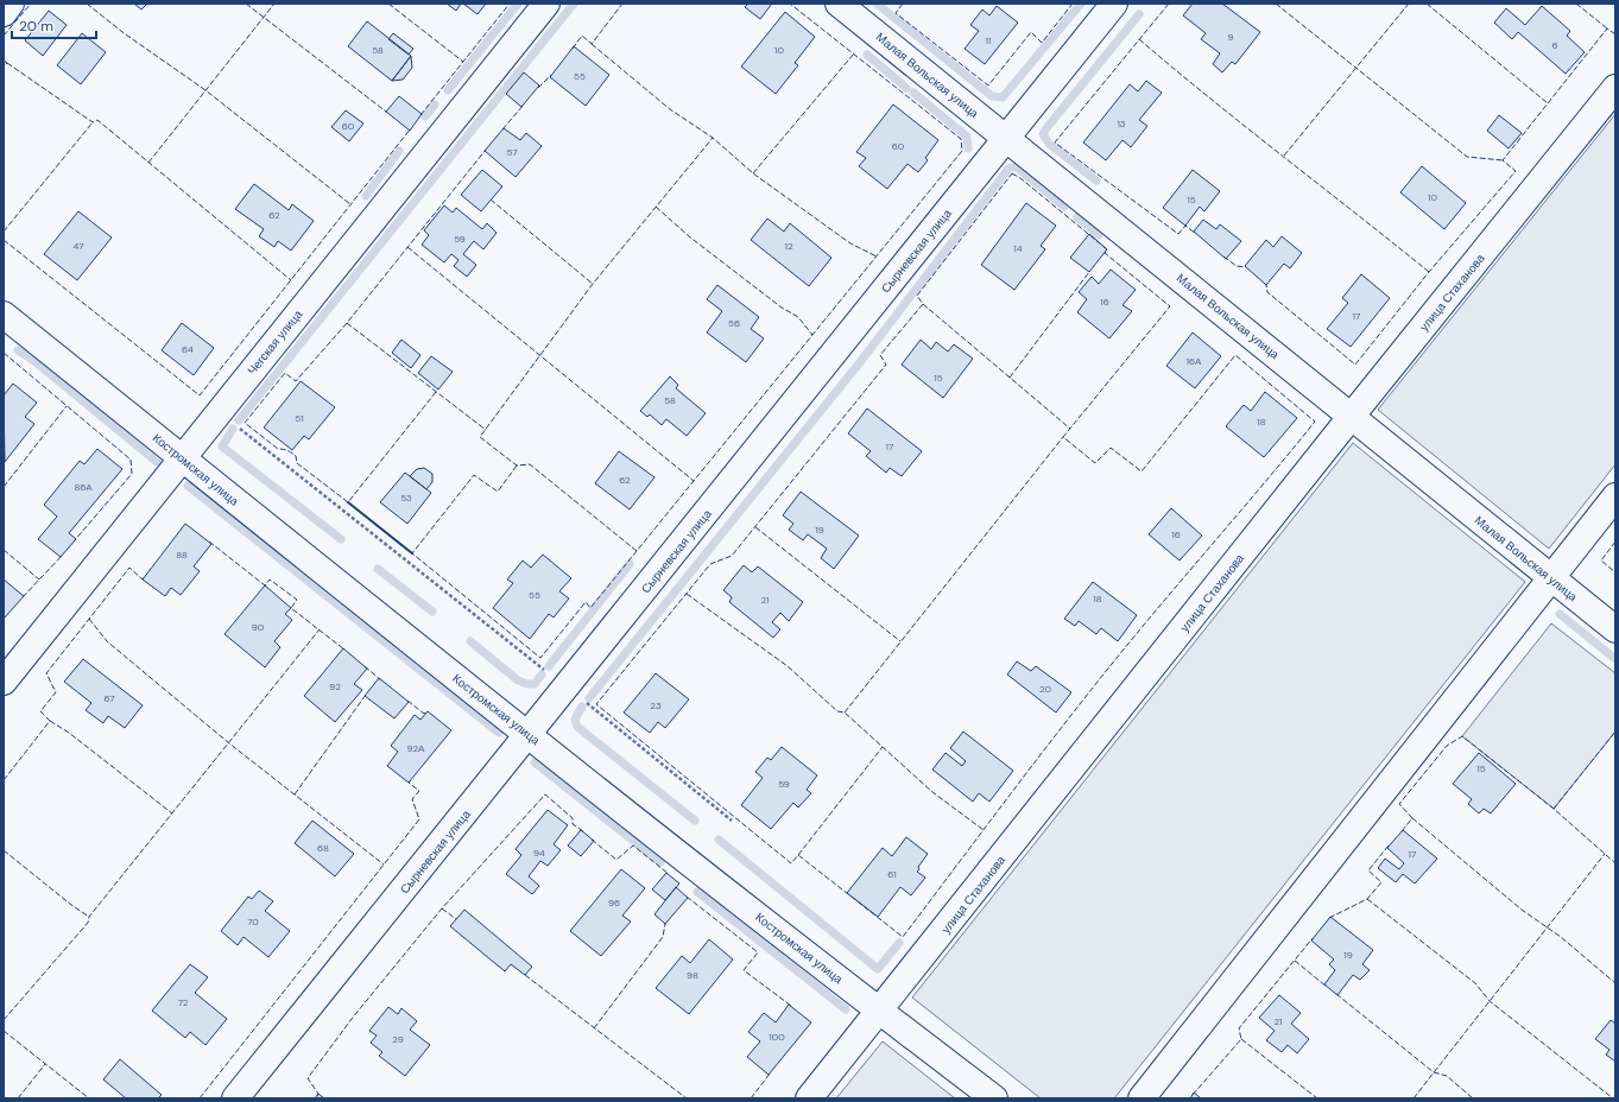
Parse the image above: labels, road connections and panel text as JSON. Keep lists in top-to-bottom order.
{
  "streets": {
    "street": [
      "Малая Вольская улица",
      "Сырневская улица",
      "улица Стаханова",
      "Чегская улица",
      "Костромская улица"
    ]
  },
  "crossings": [
    ["Малая Вольская улица", "Сырневская улица"],
    ["Малая Вольская улица", "улица Стаханова"],
    ["Сырневская улица", "Костромская улица"],
    ["улица Стаханова", "Костромская улица"],
    ["Чегская улица", "Костромская улица"]
  ],
  "house_numbers": [
    "9",
    "11",
    "6",
    "58",
    "10",
    "55",
    "13",
    "60",
    "60",
    "57",
    "10",
    "15",
    "62",
    "59",
    "47",
    "12",
    "14",
    "16",
    "17",
    "56",
    "64",
    "16А",
    "15",
    "58",
    "51",
    "18",
    "17",
    "62",
    "86А",
    "53",
    "19",
    "16",
    "88",
    "55",
    "18",
    "21",
    "90",
    "92",
    "20",
    "67",
    "23",
    "92А",
    "15",
    "59",
    "68",
    "94",
    "17",
    "61",
    "96",
    "70",
    "19",
    "98",
    "72",
    "21",
    "100",
    "29"
  ],
  "scale_bar": "20 m"
}
